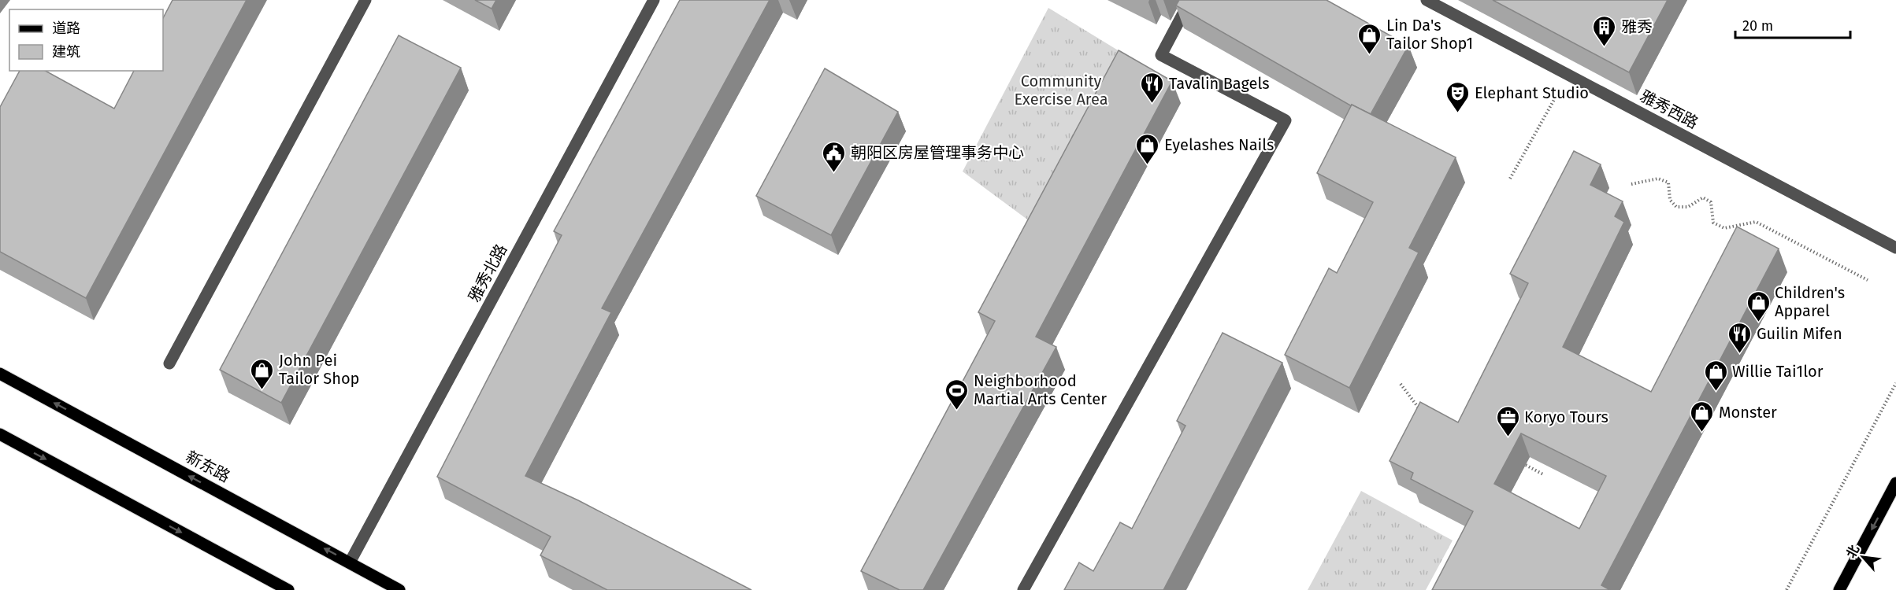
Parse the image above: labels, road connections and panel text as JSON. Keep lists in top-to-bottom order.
{
  "streets": {
    "main road": ["新东路"],
    "street": ["雅秀西路", "雅秀北路"]
  },
  "crossings": [
    ["雅秀北路", "新东路"]
  ],
  "parks": ["Community Exercise Area"],
  "places": {
    "building": ["雅秀"],
    "shop": [
      "Lin Da's Tailor Shop1",
      "Eyelashes Nails",
      "Children's Apparel",
      "John Pei Tailor Shop",
      "Willie Tai1lor",
      "Monster"
    ],
    "restaurant": ["Tavalin Bagels", "Guilin Mifen"],
    "theatre": ["Elephant Studio"],
    "public building": ["朝阳区房屋管理事务中心"],
    "sports": ["Neighborhood Martial Arts Center"],
    "office": ["Koryo Tours"]
  },
  "legend": ["道路", "建筑"],
  "scale_bar": "20 m",
  "north": "top left"
}
